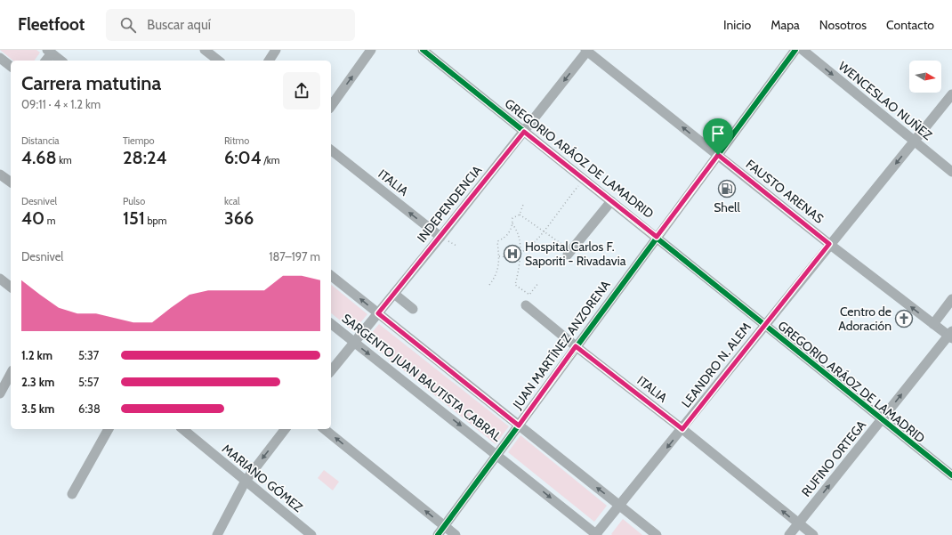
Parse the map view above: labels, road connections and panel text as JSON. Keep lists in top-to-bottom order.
{
  "streets": {
    "street": [
      "WENCESLAO NUÑEZ",
      "GREGORIO ARÁOZ DE LAMADRID",
      "ITALIA",
      "FAUSTO ARENAS",
      "INDEPENDENCIA",
      "JUAN MARTÍNEZ ANZORENA",
      "LEANDRO N. ALEM",
      "SARGENTO JUAN BAUTISTA CABRAL",
      "RUFINO ORTEGA",
      "MARIANO GÓMEZ"
    ]
  },
  "crossings": [
    ["WENCESLAO NUÑEZ", "LEANDRO N. ALEM"],
    ["GREGORIO ARÁOZ DE LAMADRID", "INDEPENDENCIA"],
    ["GREGORIO ARÁOZ DE LAMADRID", "JUAN MARTÍNEZ ANZORENA"],
    ["GREGORIO ARÁOZ DE LAMADRID", "LEANDRO N. ALEM"],
    ["GREGORIO ARÁOZ DE LAMADRID", "RUFINO ORTEGA"],
    ["ITALIA", "INDEPENDENCIA"],
    ["ITALIA", "JUAN MARTÍNEZ ANZORENA"],
    ["ITALIA", "LEANDRO N. ALEM"],
    ["ITALIA", "RUFINO ORTEGA"],
    ["FAUSTO ARENAS", "INDEPENDENCIA"],
    ["FAUSTO ARENAS", "JUAN MARTÍNEZ ANZORENA"],
    ["FAUSTO ARENAS", "LEANDRO N. ALEM"],
    ["FAUSTO ARENAS", "RUFINO ORTEGA"],
    ["INDEPENDENCIA", "SARGENTO JUAN BAUTISTA CABRAL"],
    ["JUAN MARTÍNEZ ANZORENA", "SARGENTO JUAN BAUTISTA CABRAL"],
    ["LEANDRO N. ALEM", "SARGENTO JUAN BAUTISTA CABRAL"]
  ],
  "one_way": [
    "WENCESLAO NUÑEZ",
    "ITALIA",
    "FAUSTO ARENAS",
    "LEANDRO N. ALEM",
    "RUFINO ORTEGA"
  ],
  "places": {
    "fuel station": ["Shell"],
    "hospital": ["Hospital Carlos F. Saporiti - Rivadavia"],
    "church": ["Centro de Adoración"]
  },
  "north": "right",
  "page": {
    "header": "Fleetfoot",
    "search": "Buscar aquí",
    "nav": [
      "Inicio",
      "Mapa",
      "Nosotros",
      "Contacto"
    ],
    "heading": ["Carrera matutina", "09:11 · 4 × 1.2 km"],
    "stats": [
      ["Distancia", "4.68 km"],
      ["Tiempo", "28:24"],
      ["Ritmo", "6:04 /km"],
      ["Desnivel", "40 m"],
      ["Pulso", "151 bpm"],
      ["kcal", "366"]
    ],
    "chart": ["Desnivel", "187–197 m"],
    "list": [
      {
        "name": "1.2 km",
        "note": "5:37"
      },
      {
        "name": "2.3 km",
        "note": "5:57"
      },
      {
        "name": "3.5 km",
        "note": "6:38"
      }
    ]
  }
}
